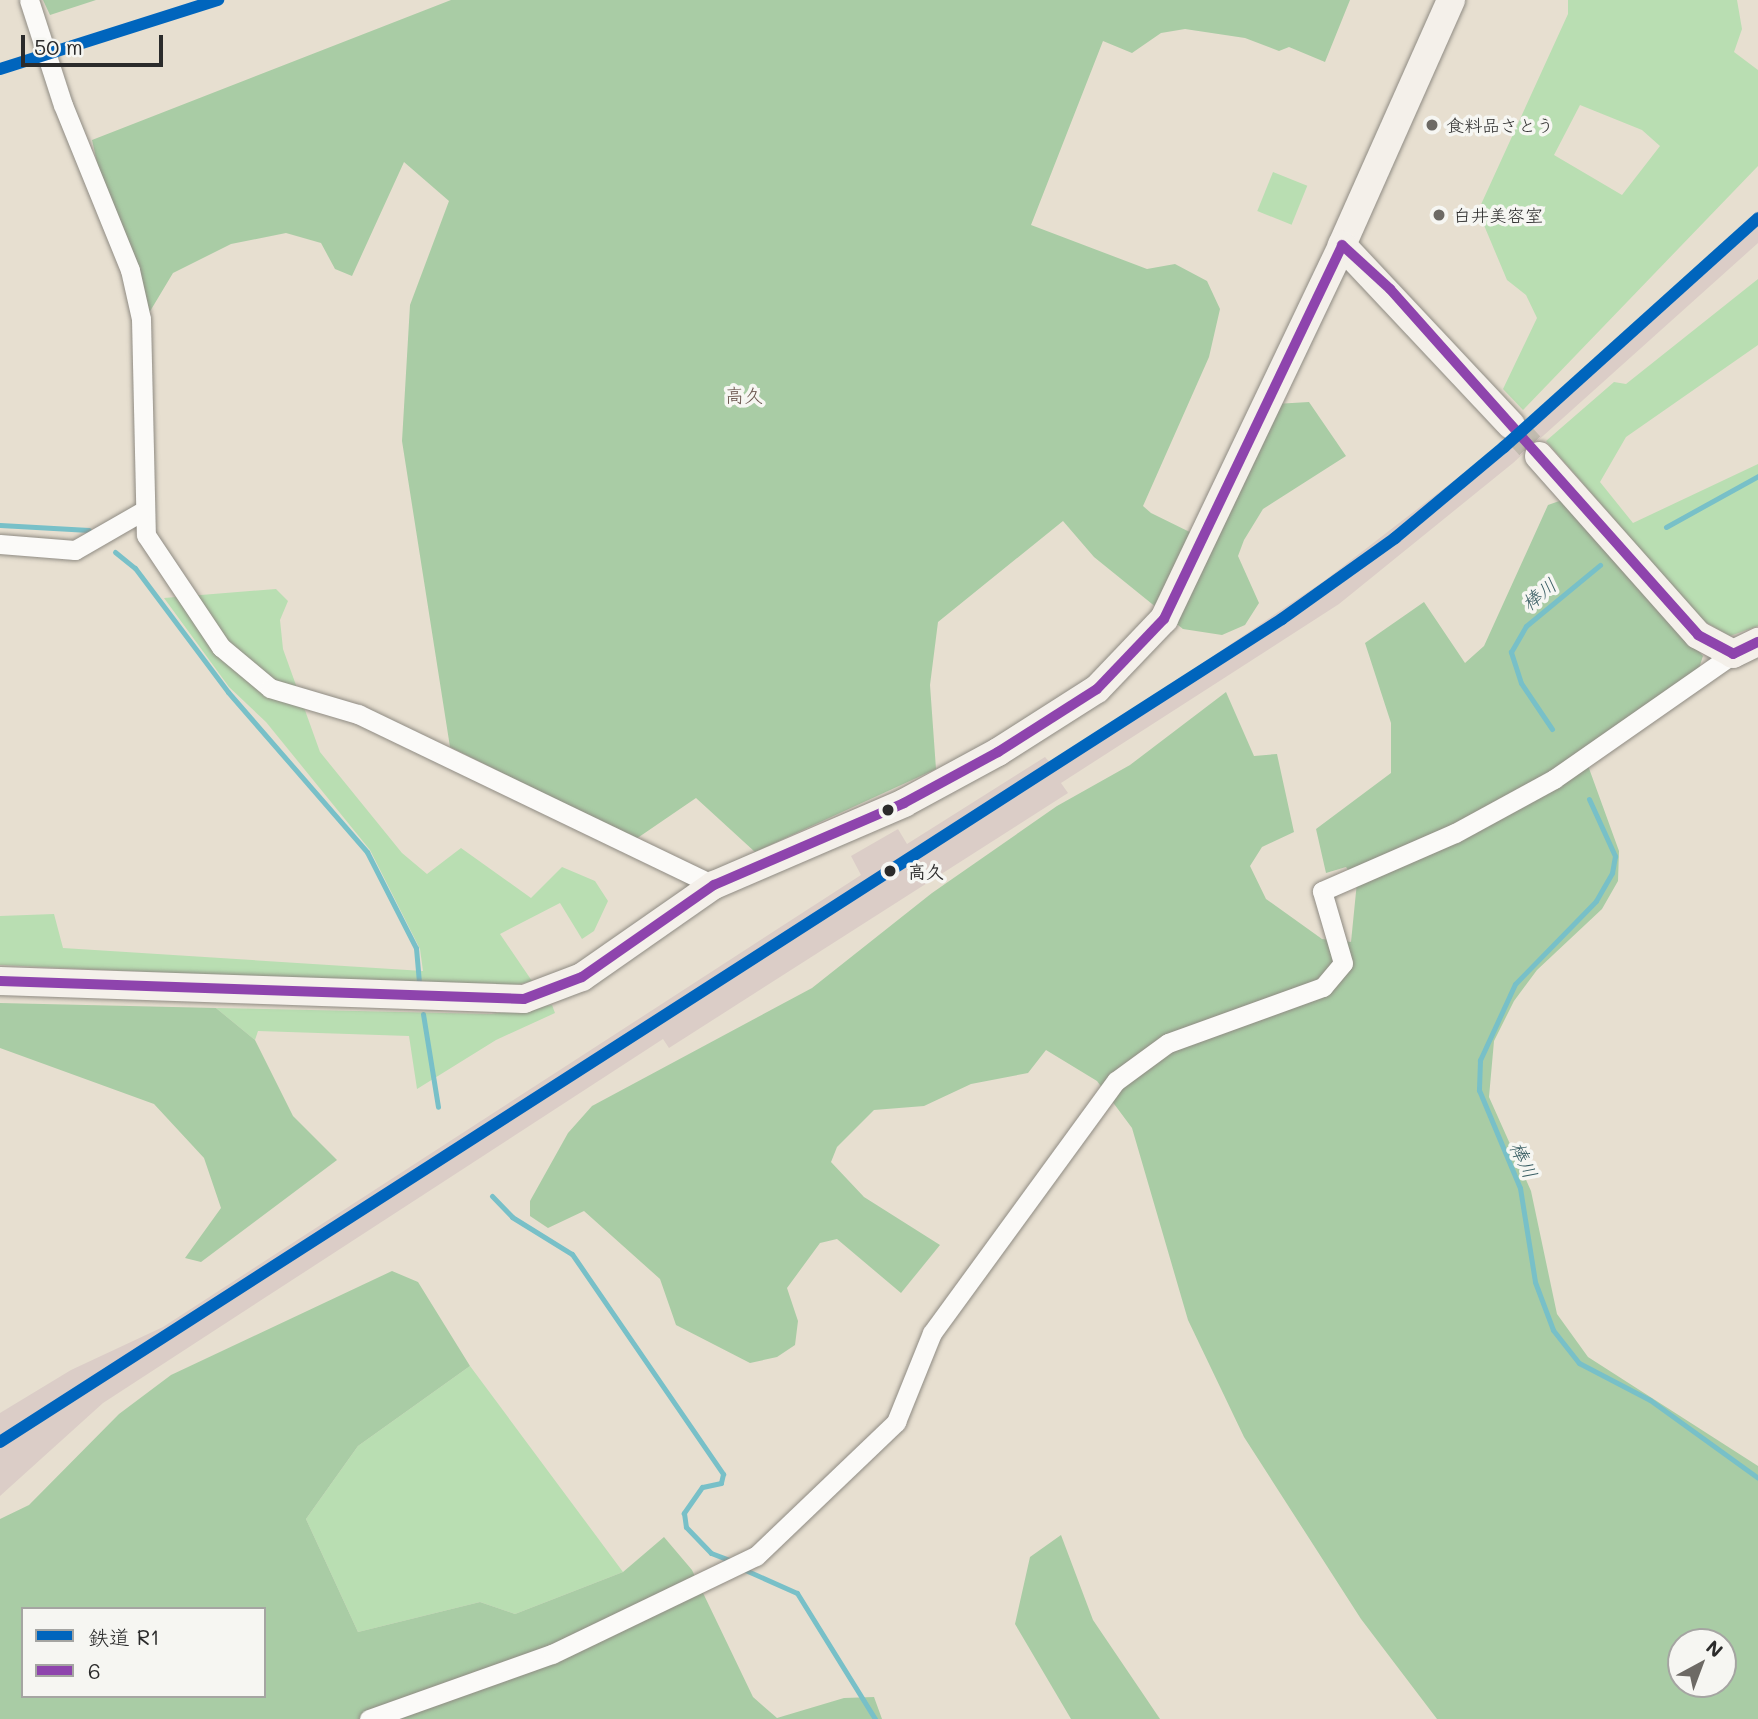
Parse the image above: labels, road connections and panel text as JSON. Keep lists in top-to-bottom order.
{
  "districts": ["高久"],
  "water": ["棒川"],
  "places": ["食料品さとう", "白井美容室", "高久"],
  "lines": ["rail line R1", "transit line 6"],
  "legend": ["鉄道 R1", "6"],
  "scale_bar": "50 m",
  "north": "top right"
}
